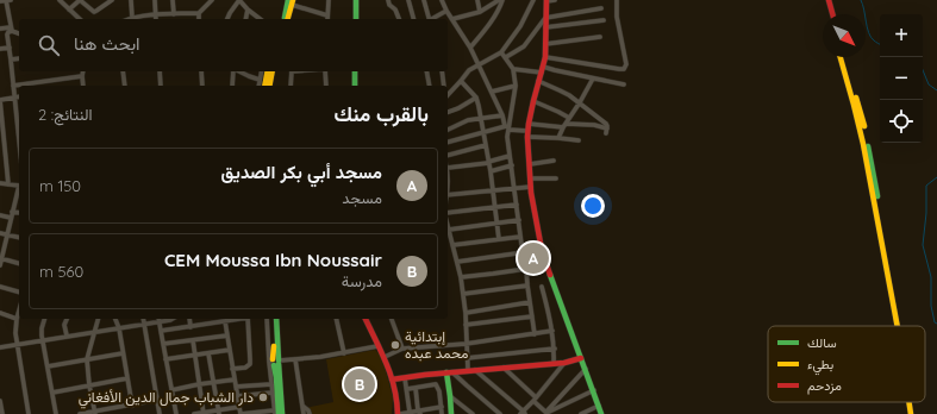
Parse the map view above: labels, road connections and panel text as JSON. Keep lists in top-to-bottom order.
{
  "places": ["إبتدائية محمد عبده", "دار الشباب جمال الدين الأفغاني"],
  "legend": ["سالك", "بطيء", "مزدحم"],
  "north": "bottom right",
  "page": {
    "map_buttons": ["+", "−"],
    "search": "ابحث هنا",
    "heading": ["بالقرب منك", "النتائج: 2"],
    "list": [
      {
        "mark": "A",
        "name": "مسجد أبي بكر الصديق",
        "note": "مسجد",
        "value": "150 m"
      },
      {
        "mark": "B",
        "name": "CEM Moussa Ibn Noussair",
        "note": "مدرسة",
        "value": "560 m"
      }
    ],
    "pins": ["A", "B"]
  }
}
